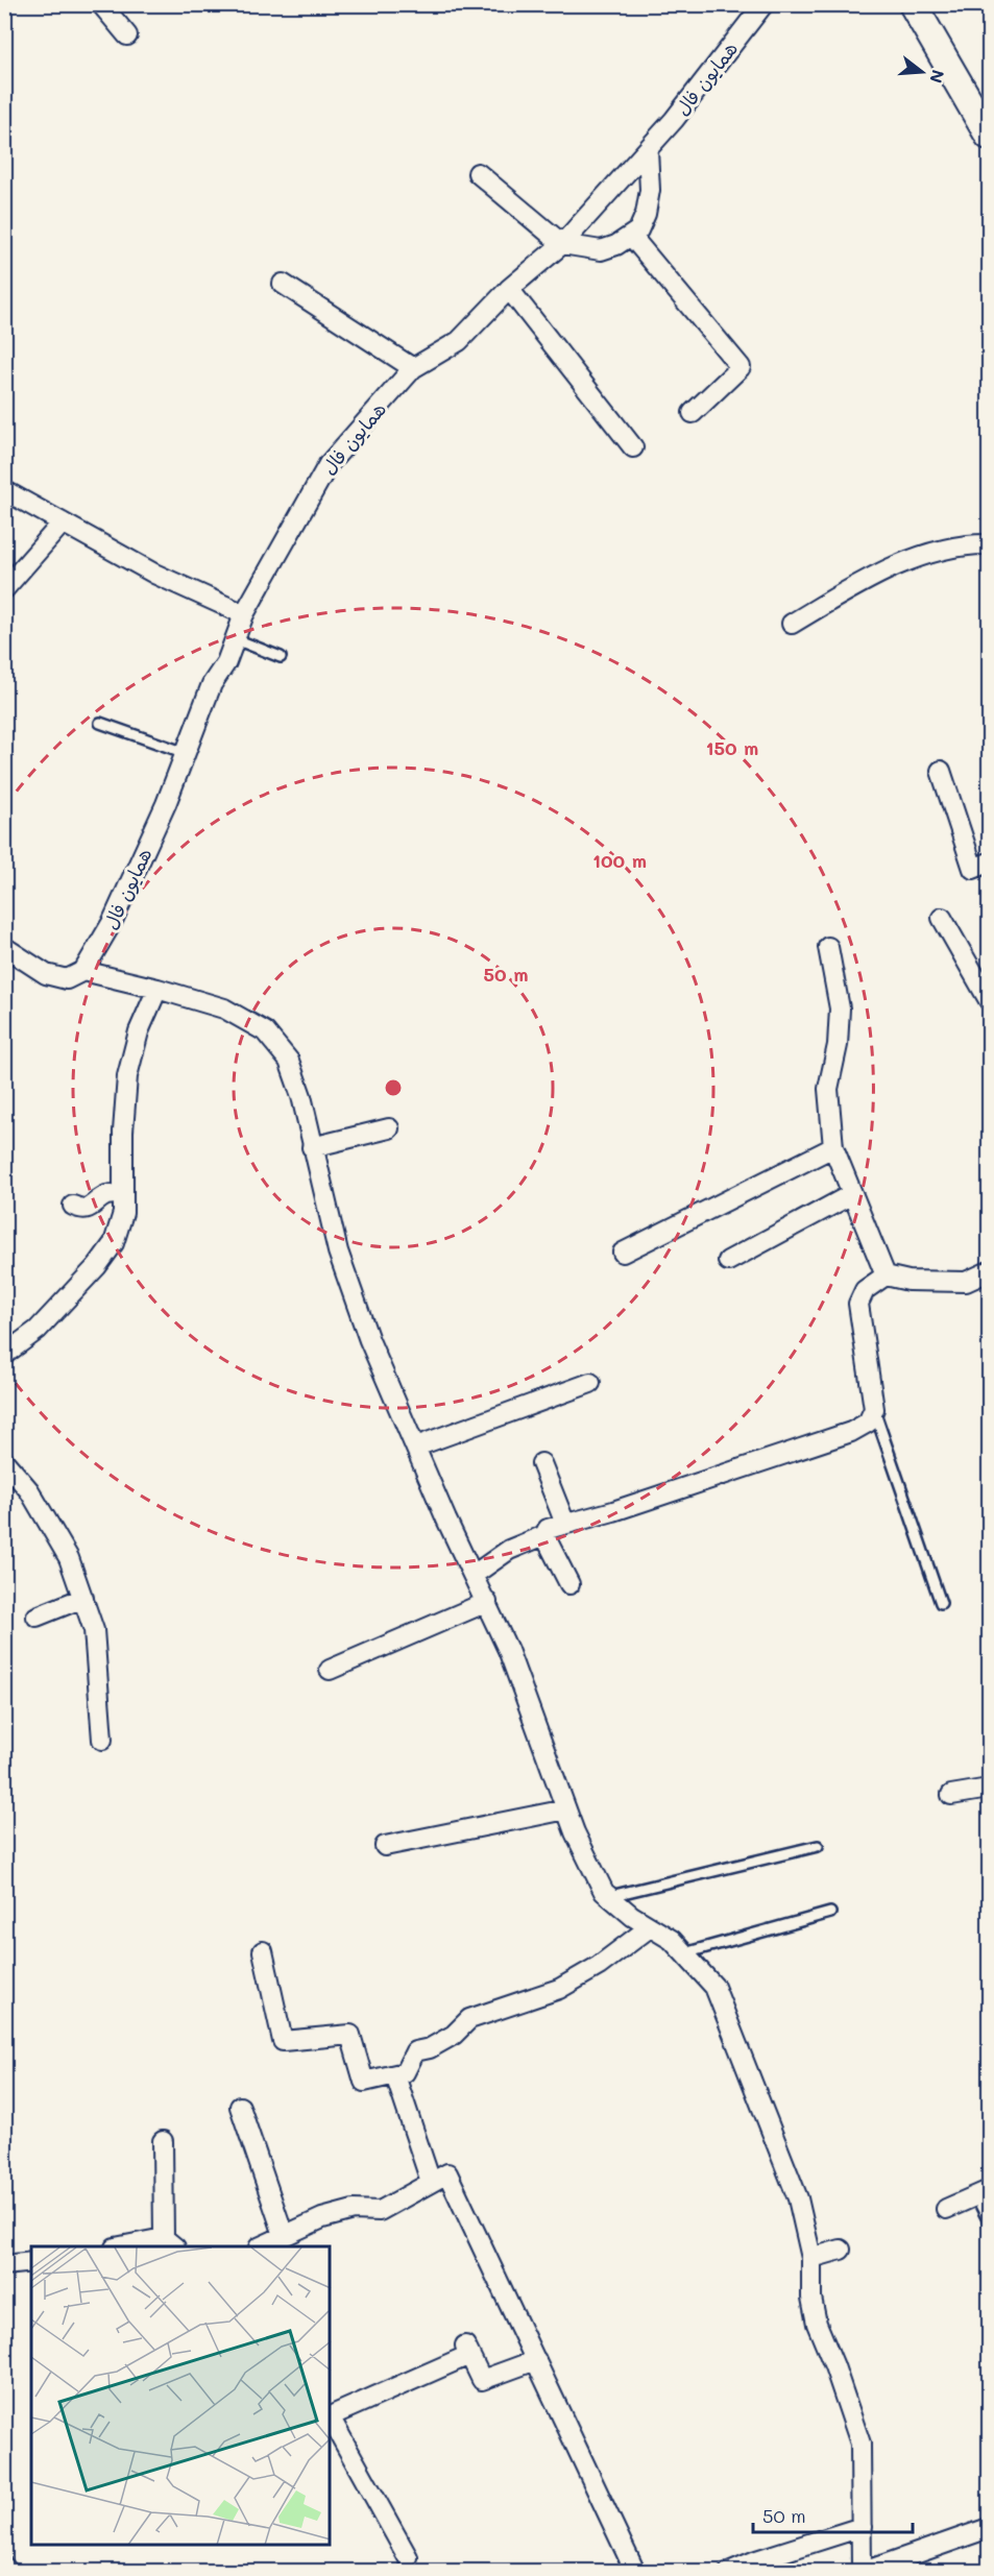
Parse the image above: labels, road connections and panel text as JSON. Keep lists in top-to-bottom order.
{
  "streets": {
    "street": ["همایون فال"]
  },
  "scale_bar": "50 m",
  "north": "right",
  "rings": ["150 m", "100 m", "50 m"]
}
